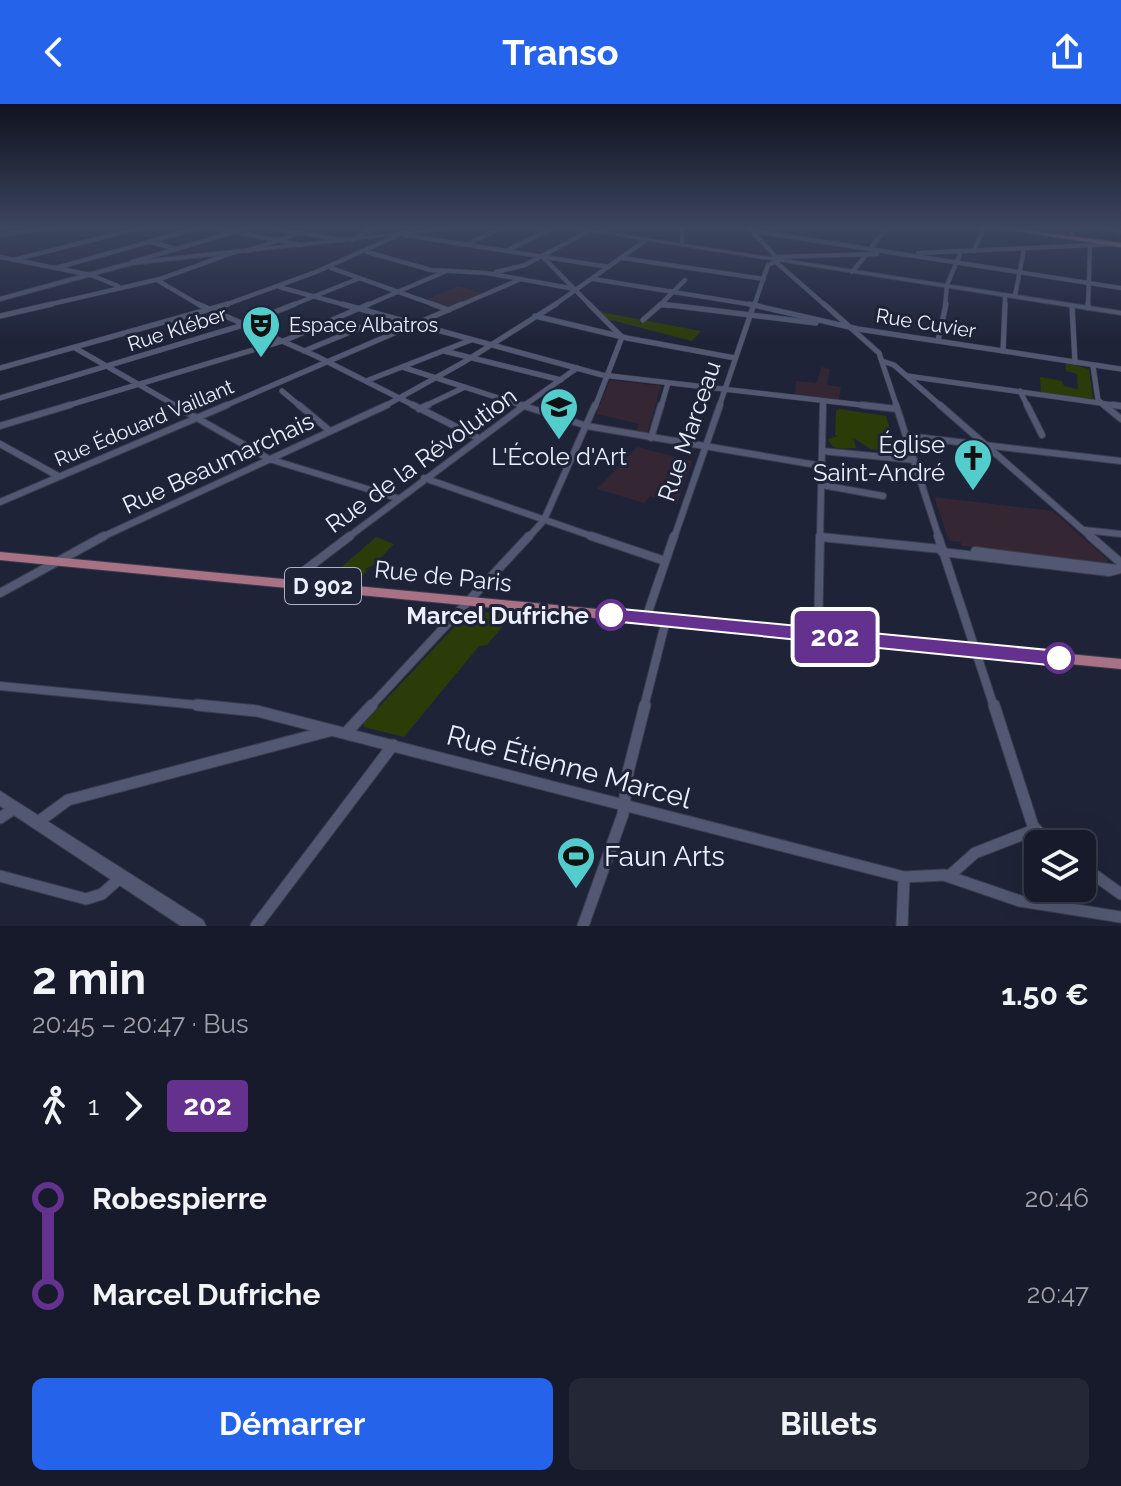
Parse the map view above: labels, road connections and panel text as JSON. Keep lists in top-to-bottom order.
{
  "streets": {
    "main road": ["Rue de Paris", "D 902"],
    "street": [
      "Rue Cuvier",
      "Rue Kléber",
      "Rue Édouard Vaillant",
      "Rue Marceau",
      "Rue de la Révolution",
      "Rue Beaumarchais",
      "Rue Étienne Marcel"
    ]
  },
  "crossings": [
    ["Rue Cuvier", "Rue Marceau"],
    ["Rue Cuvier", "Rue Beaumarchais"],
    ["Rue Marceau", "Rue de Paris"],
    ["Rue de la Révolution", "Rue de Paris"],
    ["Rue Beaumarchais", "Rue de Paris"]
  ],
  "places": {
    "theatre": ["Espace Albatros"],
    "school or university": ["L'École d'Art"],
    "church": ["Église Saint-André"],
    "other": ["Marcel Dufriche"],
    "sports": ["Faun Arts"]
  },
  "lines": ["bus line 202"],
  "page": {
    "header": "Transo",
    "on_map": "202",
    "heading": ["2 min", "20:45 – 20:47 · Bus", "1.50 €"],
    "legs": ["1", "202"],
    "list": [
      {
        "name": "Robespierre",
        "value": "20:46"
      },
      {
        "name": "Marcel Dufriche",
        "value": "20:47"
      }
    ],
    "buttons": ["Démarrer", "Billets"]
  }
}
